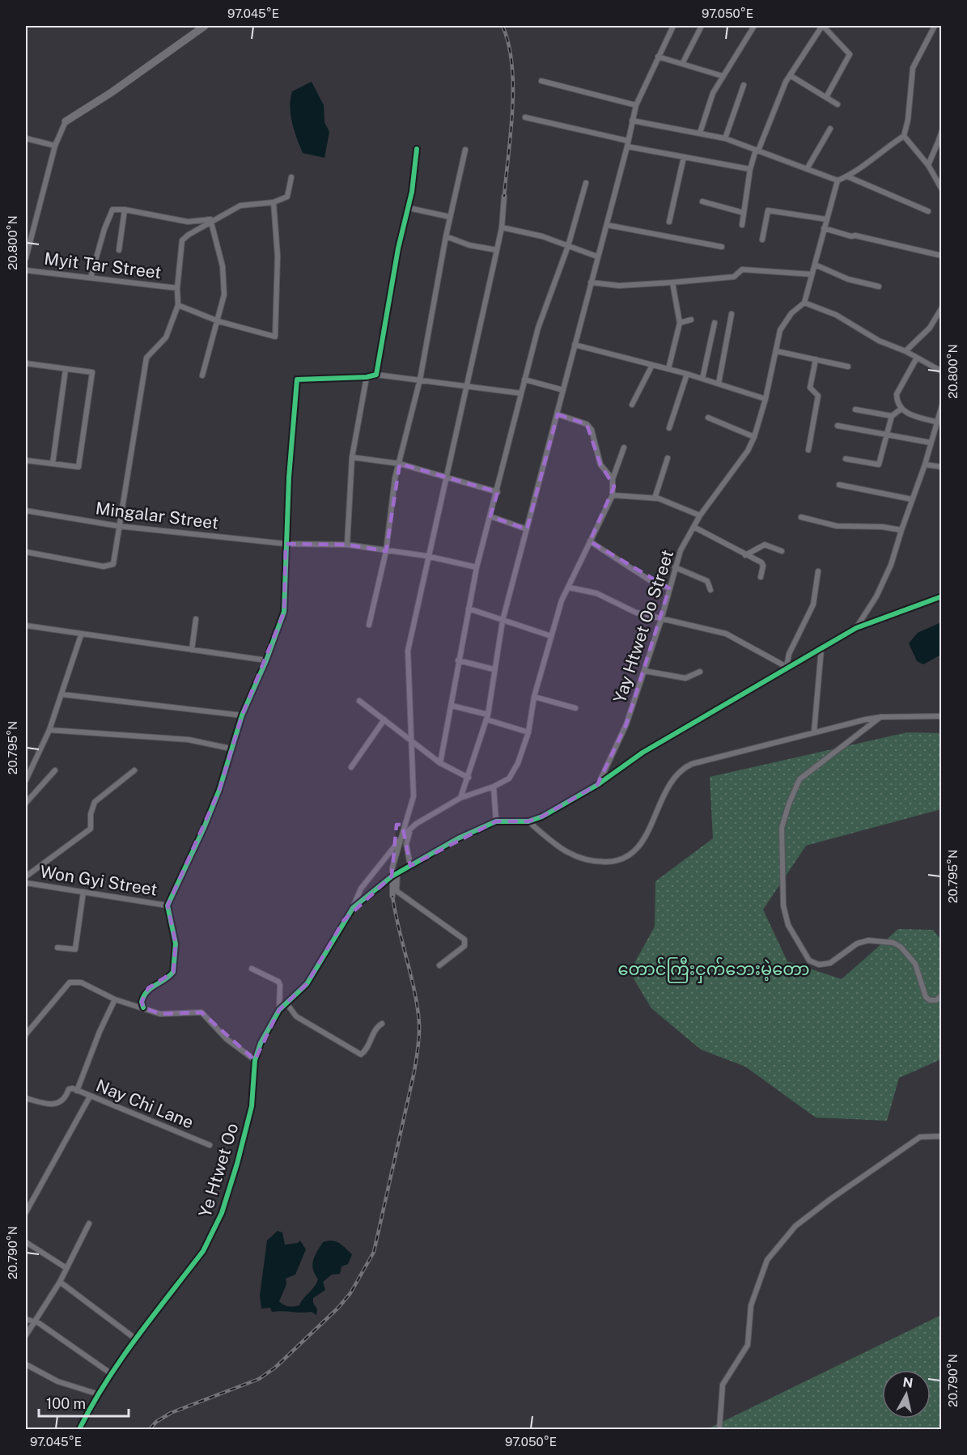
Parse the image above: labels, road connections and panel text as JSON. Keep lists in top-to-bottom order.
{
  "streets": {
    "street": [
      "Myit Tar Street",
      "Mingalar Street",
      "Yay Htwet Oo Street",
      "Won Gyi Street",
      "Nay Chi Lane",
      "Ye Htwet Oo"
    ]
  },
  "parks": ["တောင်ကြီးငှက်ဘေးမဲ့တော"],
  "scale_bar": "100 m",
  "north": "top",
  "coordinates": [
    "97.045°E",
    "97.050°E",
    "20.800°N",
    "20.795°N",
    "20.790°N"
  ]
}
